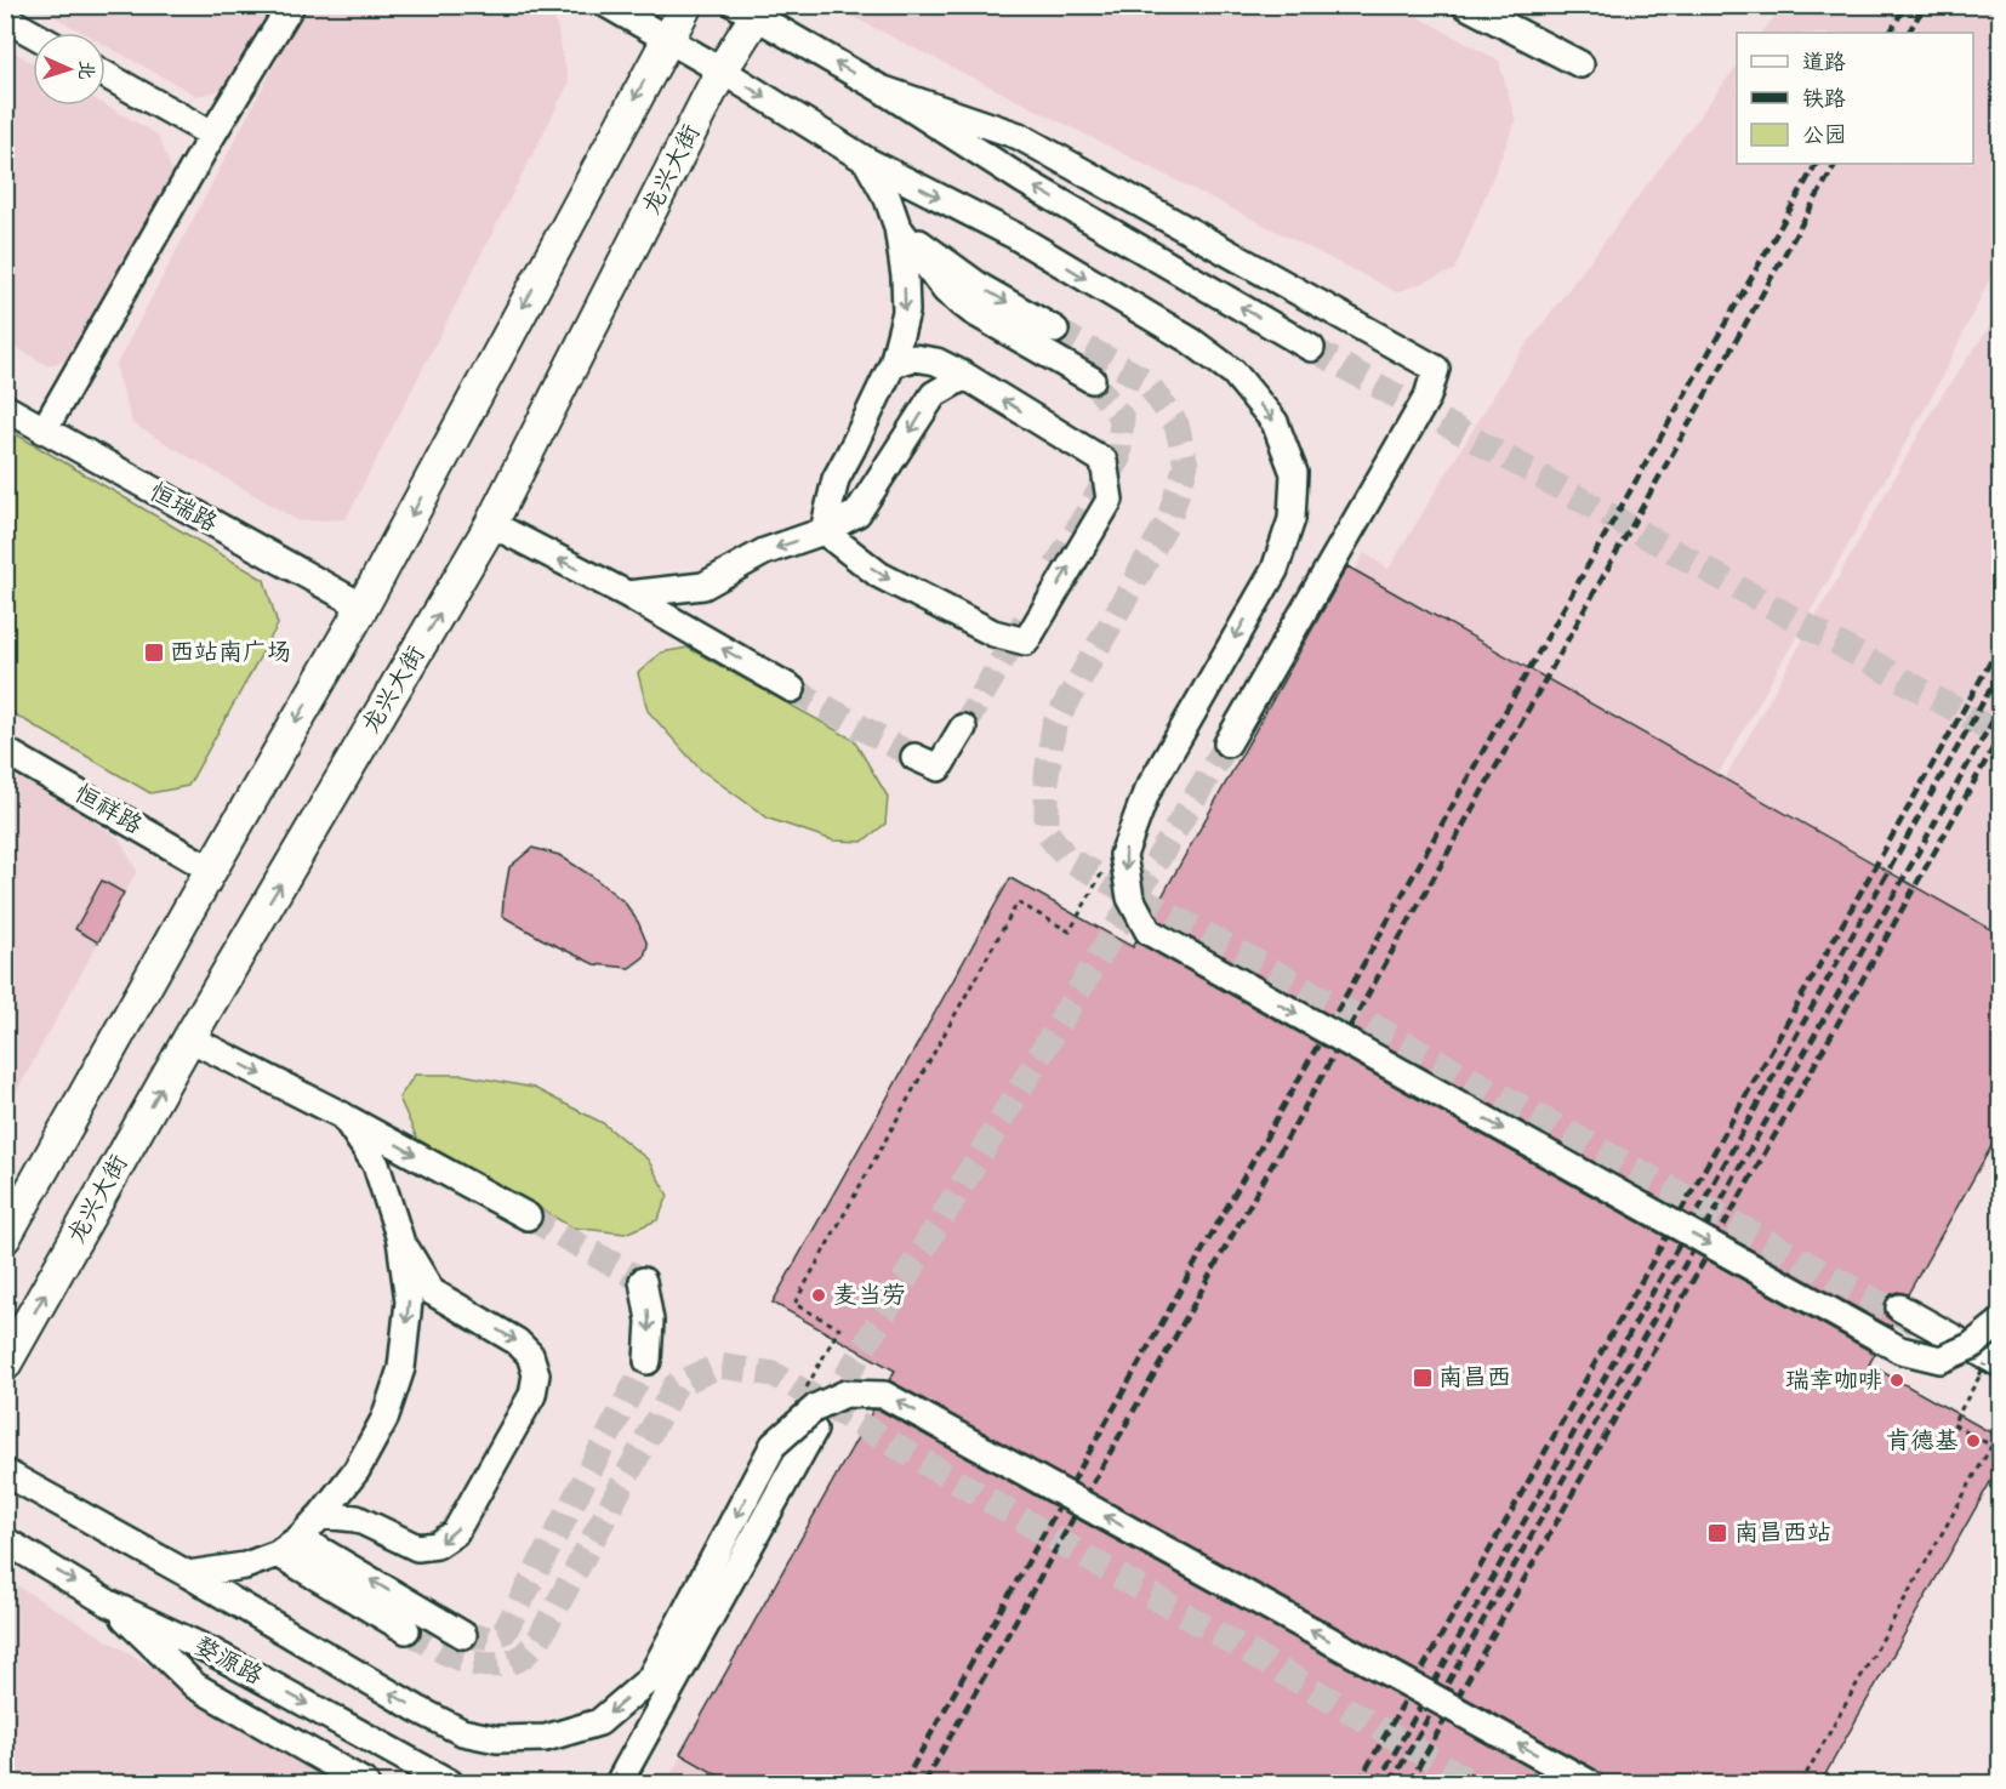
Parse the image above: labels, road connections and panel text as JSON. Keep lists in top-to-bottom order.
{
  "streets": {
    "main road": ["龙兴大街"],
    "street": ["恒瑞路", "恒祥路", "婺源路"]
  },
  "places": {
    "transit": ["西站南广场", "南昌西", "南昌西站"],
    "other": ["麦当劳", "瑞幸咖啡", "肯德基"]
  },
  "legend": ["道路", "铁路", "公园"],
  "north": "right"
}
